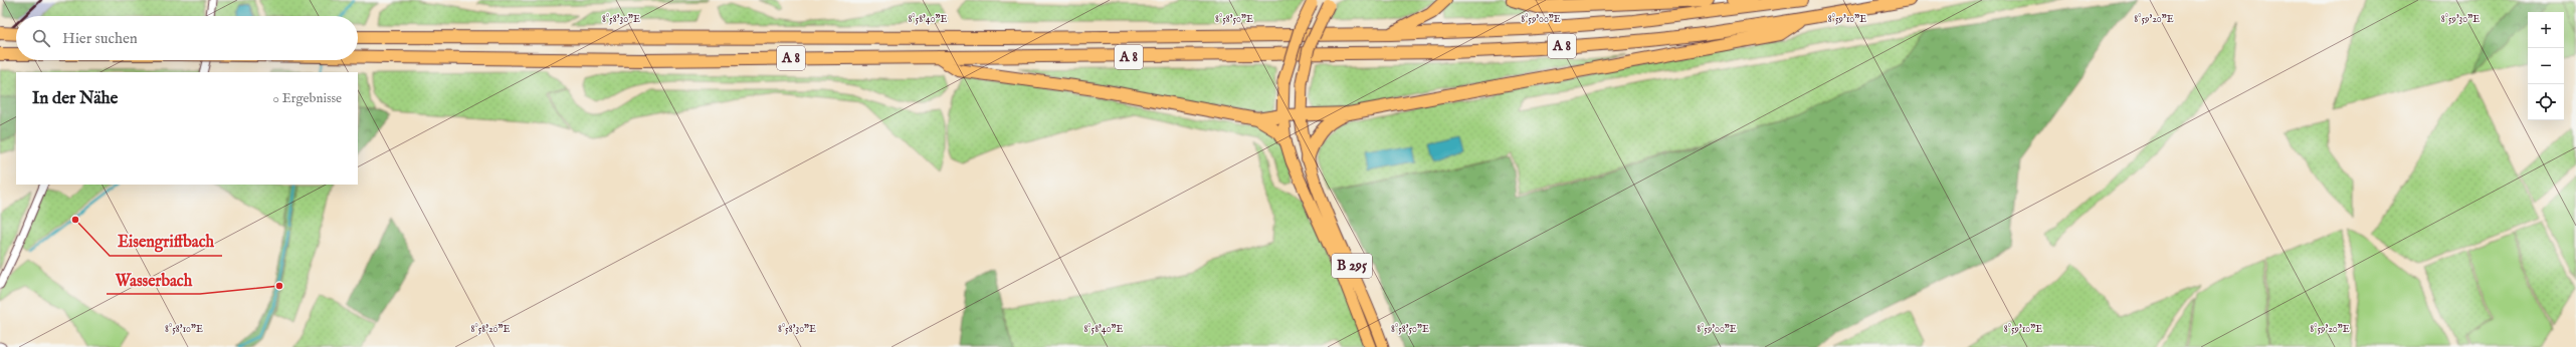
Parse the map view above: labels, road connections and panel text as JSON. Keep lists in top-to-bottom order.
{
  "streets": {
    "highway": ["A 8"],
    "main road": ["B 295"]
  },
  "crossings": [
    ["A 8", "B 295"]
  ],
  "places": ["Eisengriffbach", "Wasserbach"],
  "page": {
    "map_buttons": ["+", "−"],
    "search": "Hier suchen",
    "heading": ["In der Nähe", "0 Ergebnisse"]
  },
  "coordinates": [
    "8°58'30\"E",
    "8°58'40\"E",
    "8°58'50\"E",
    "8°59'00\"E",
    "8°59'10\"E",
    "8°59'30\"E",
    "8°59'20\"E",
    "8°58'10\"E",
    "8°58'20\"E"
  ]
}
